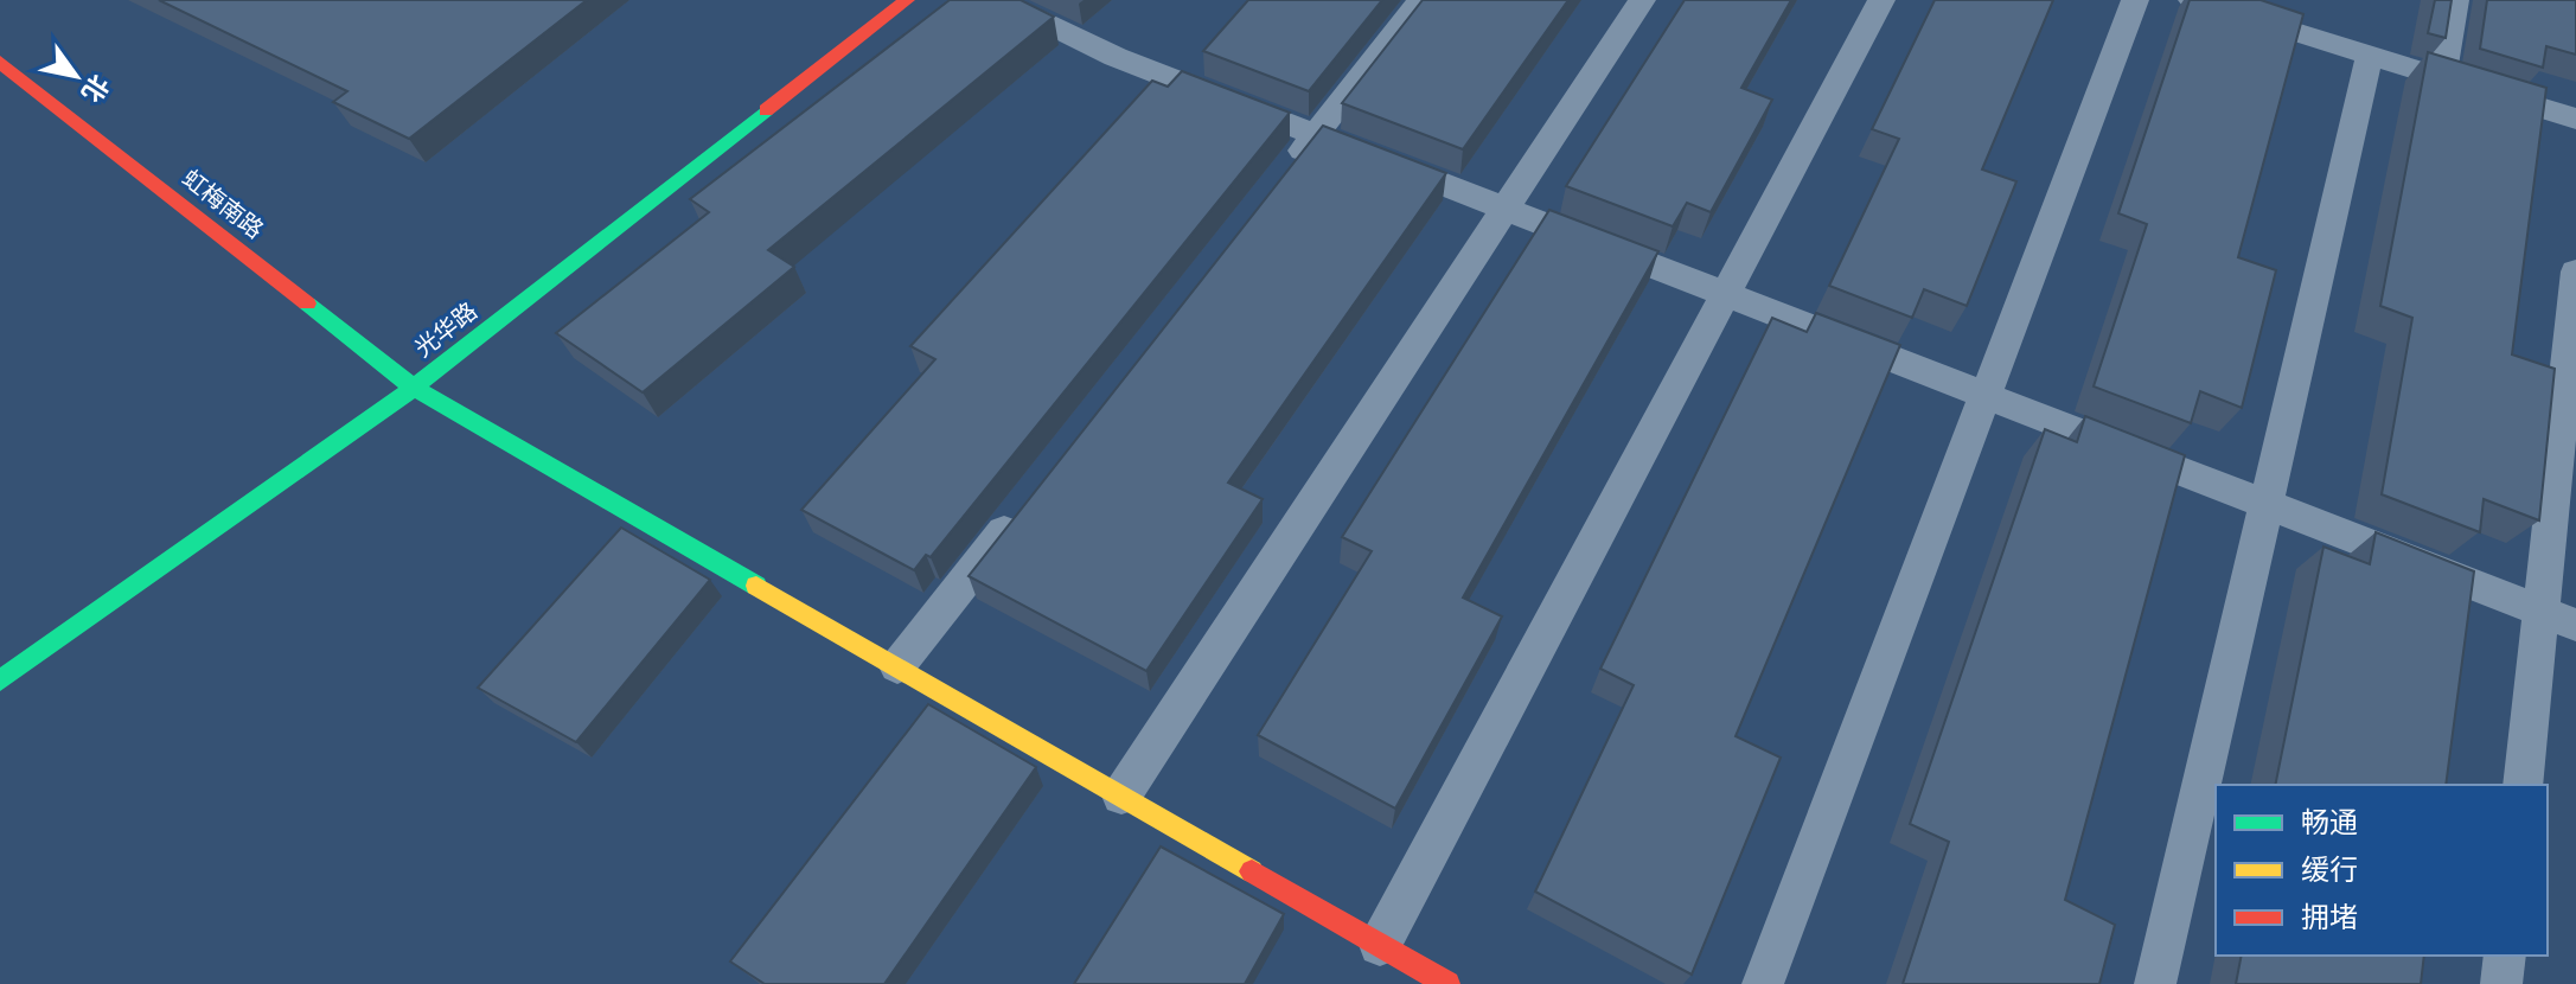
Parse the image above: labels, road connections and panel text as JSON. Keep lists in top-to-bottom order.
{
  "streets": {
    "street": ["虹梅南路", "光华路"]
  },
  "crossings": [
    ["虹梅南路", "光华路"]
  ],
  "legend": ["畅通", "缓行", "拥堵"],
  "north": "bottom right"
}
